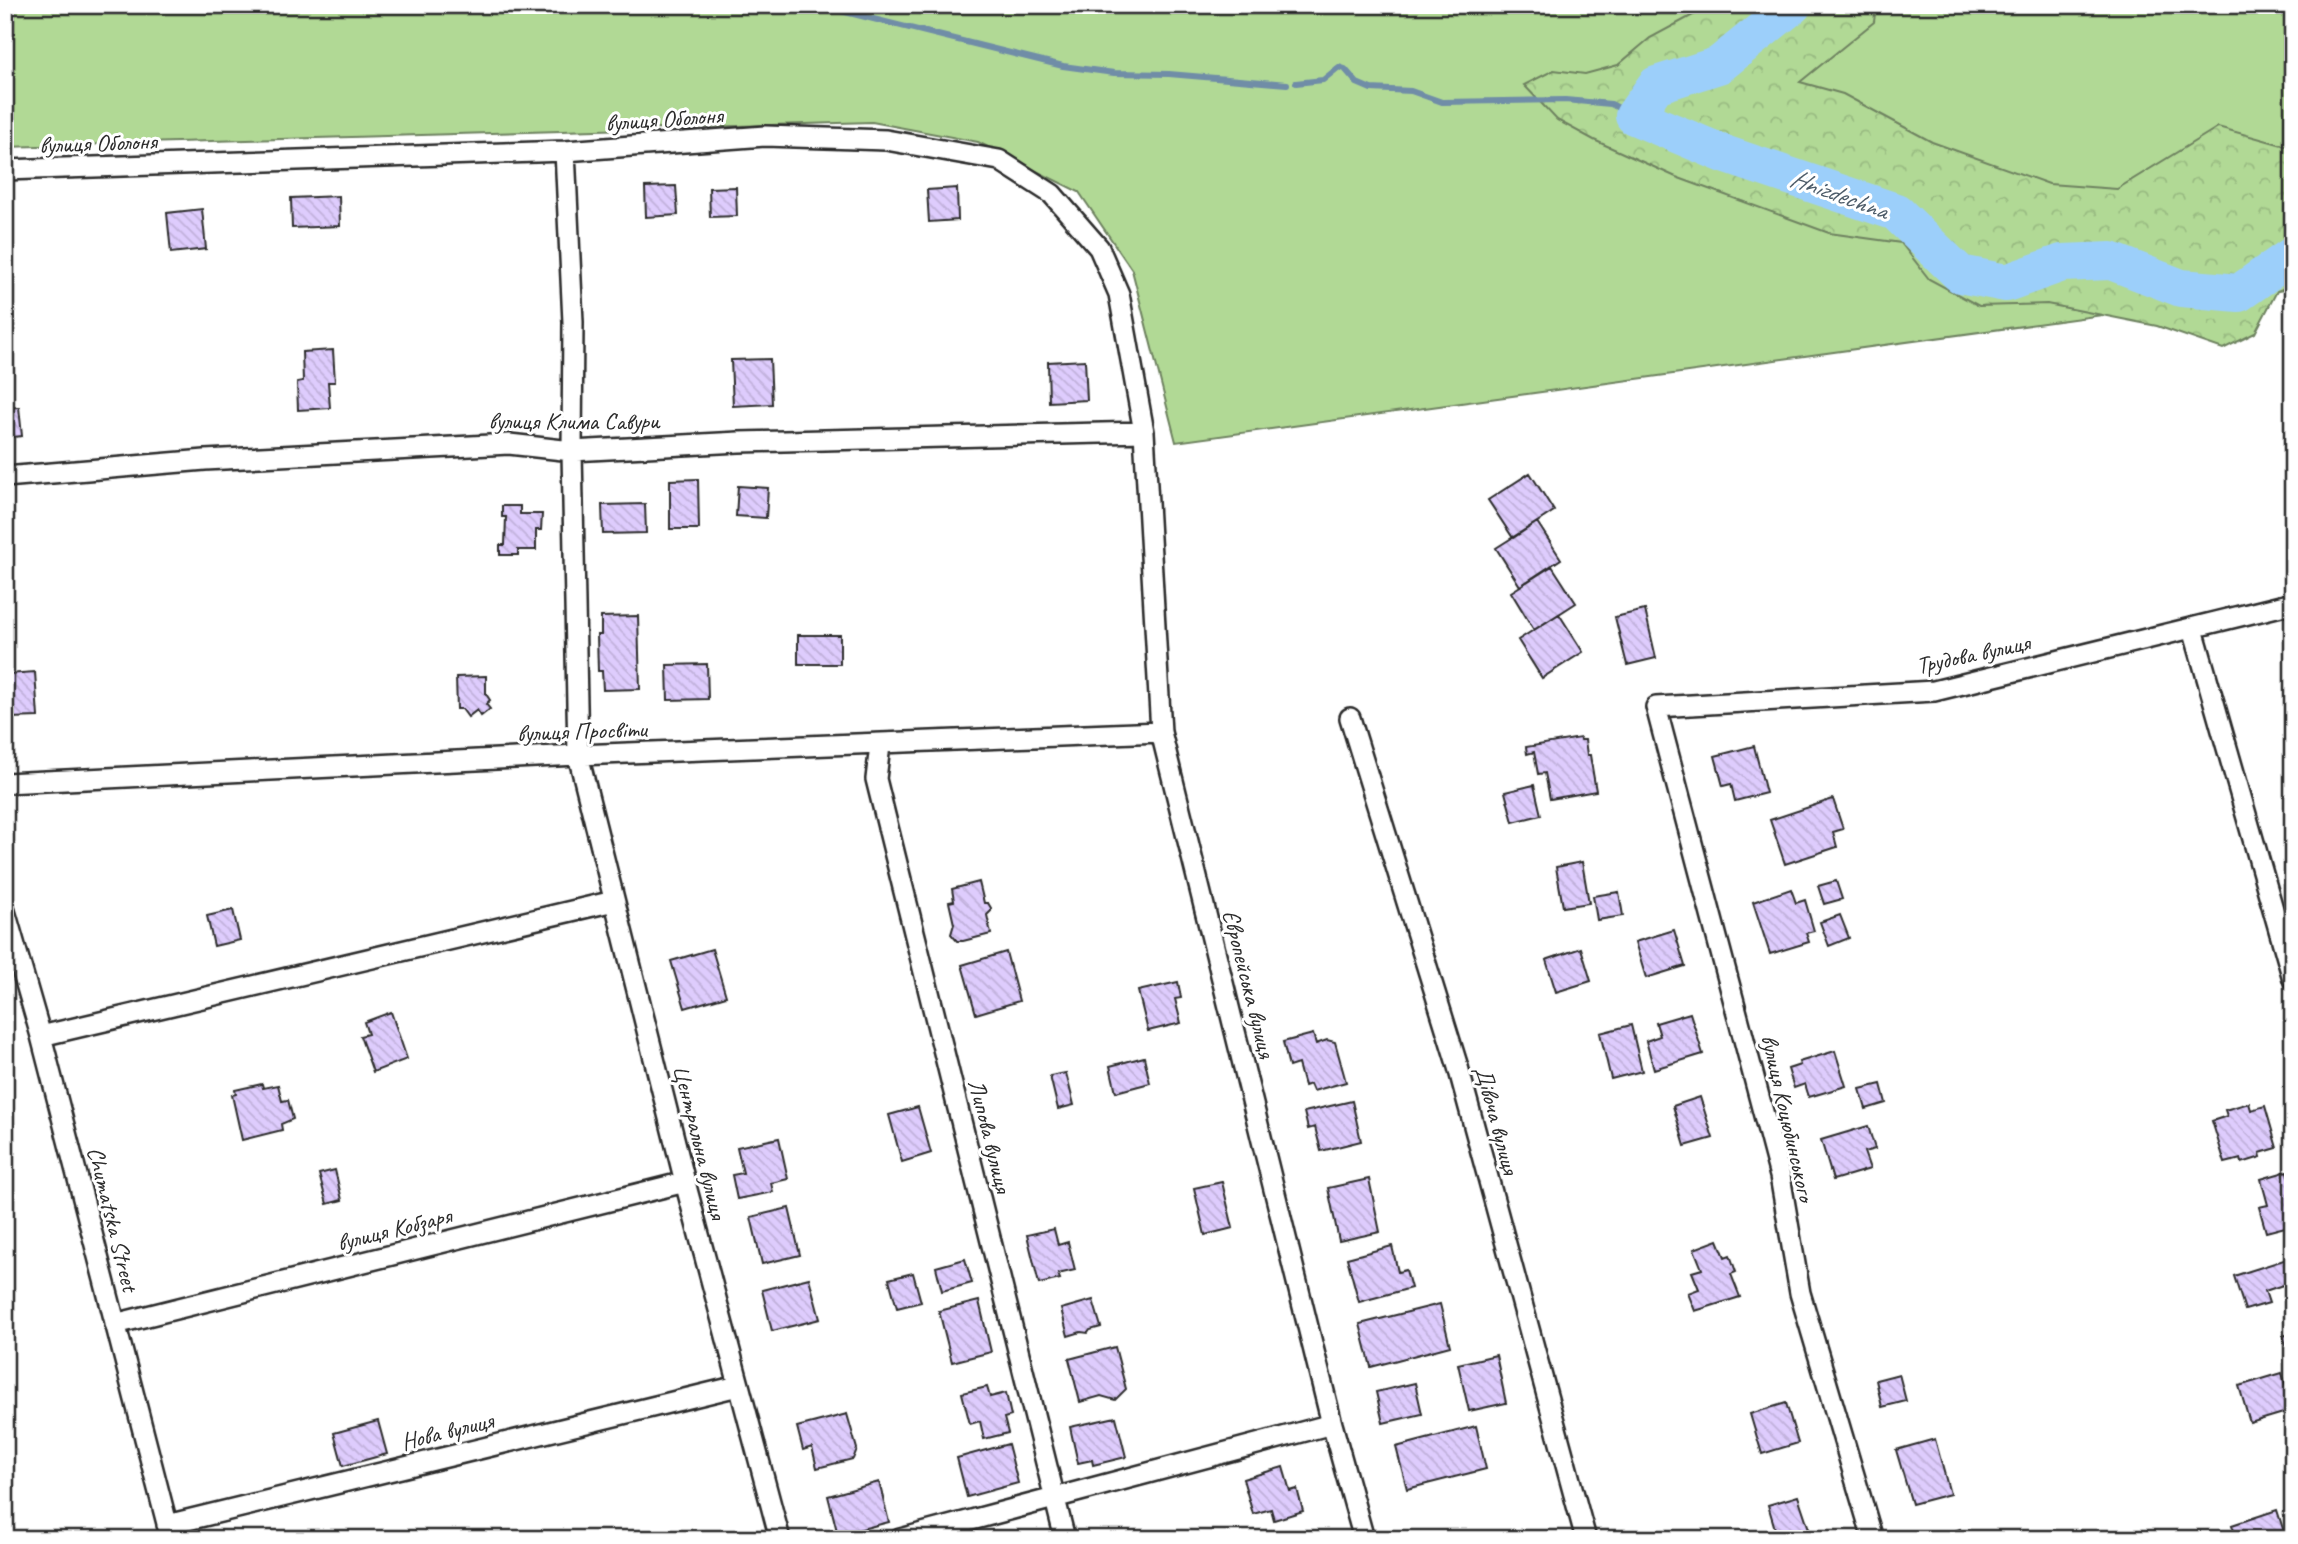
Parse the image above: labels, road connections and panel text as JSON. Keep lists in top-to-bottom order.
{
  "streets": {
    "street": [
      "вулиця Оболоня",
      "вулиця Клима Савури",
      "Трудова вулиця",
      "вулиця Просвіти",
      "Європейська вулиця",
      "вулиця Коцюбинського",
      "Дівоча вулиця",
      "Липова вулиця",
      "Центральна вулиця",
      "Chumatska Street",
      "вулиця Кобзаря",
      "Нова вулиця"
    ]
  },
  "crossings": [
    ["вулиця Оболоня", "вулиця Клима Савури"],
    ["вулиця Оболоня", "Європейська вулиця"],
    ["вулиця Оболоня", "Центральна вулиця"],
    ["вулиця Клима Савури", "Європейська вулиця"],
    ["вулиця Клима Савури", "Центральна вулиця"],
    ["Трудова вулиця", "вулиця Коцюбинського"],
    ["вулиця Просвіти", "Європейська вулиця"],
    ["вулиця Просвіти", "Липова вулиця"],
    ["вулиця Просвіти", "Центральна вулиця"],
    ["Центральна вулиця", "вулиця Кобзаря"],
    ["Центральна вулиця", "Нова вулиця"],
    ["Chumatska Street", "вулиця Кобзаря"],
    ["Chumatska Street", "Нова вулиця"]
  ],
  "water": ["Hnizdechna"]
}
